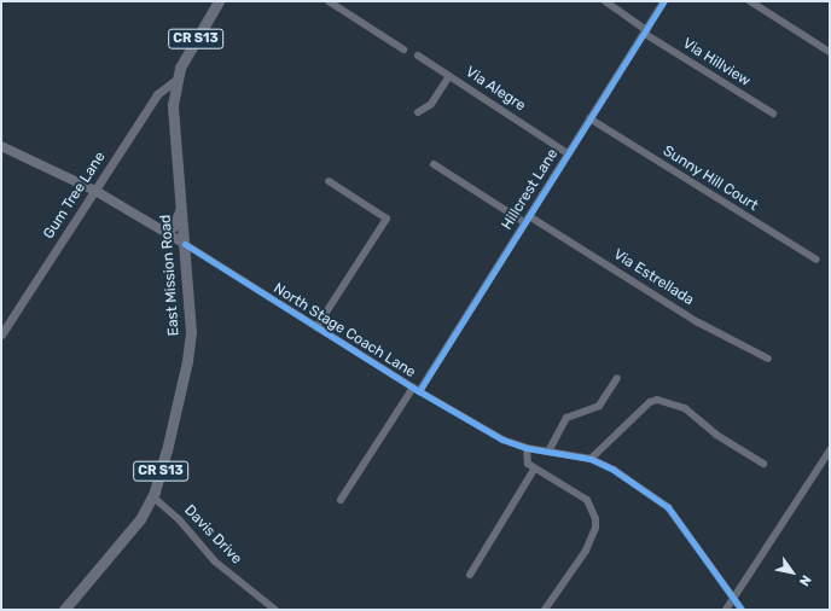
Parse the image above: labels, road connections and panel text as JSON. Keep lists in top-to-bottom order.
{
  "streets": {
    "main road": ["CR S13", "East Mission Road", "North Stage Coach Lane"],
    "street": [
      "Via Hillview",
      "Via Alegre",
      "Sunny Hill Court",
      "Hillcrest Lane",
      "Gum Tree Lane",
      "Via Estrellada",
      "Davis Drive"
    ]
  },
  "crossings": [
    ["Via Hillview", "Hillcrest Lane"],
    ["Via Alegre", "Hillcrest Lane"],
    ["Sunny Hill Court", "Hillcrest Lane"],
    ["Hillcrest Lane", "Via Estrellada"],
    ["Hillcrest Lane", "North Stage Coach Lane"],
    ["Gum Tree Lane", "East Mission Road"],
    ["Gum Tree Lane", "North Stage Coach Lane"],
    ["East Mission Road", "North Stage Coach Lane"],
    ["East Mission Road", "Davis Drive"]
  ],
  "north": "bottom right"
}
